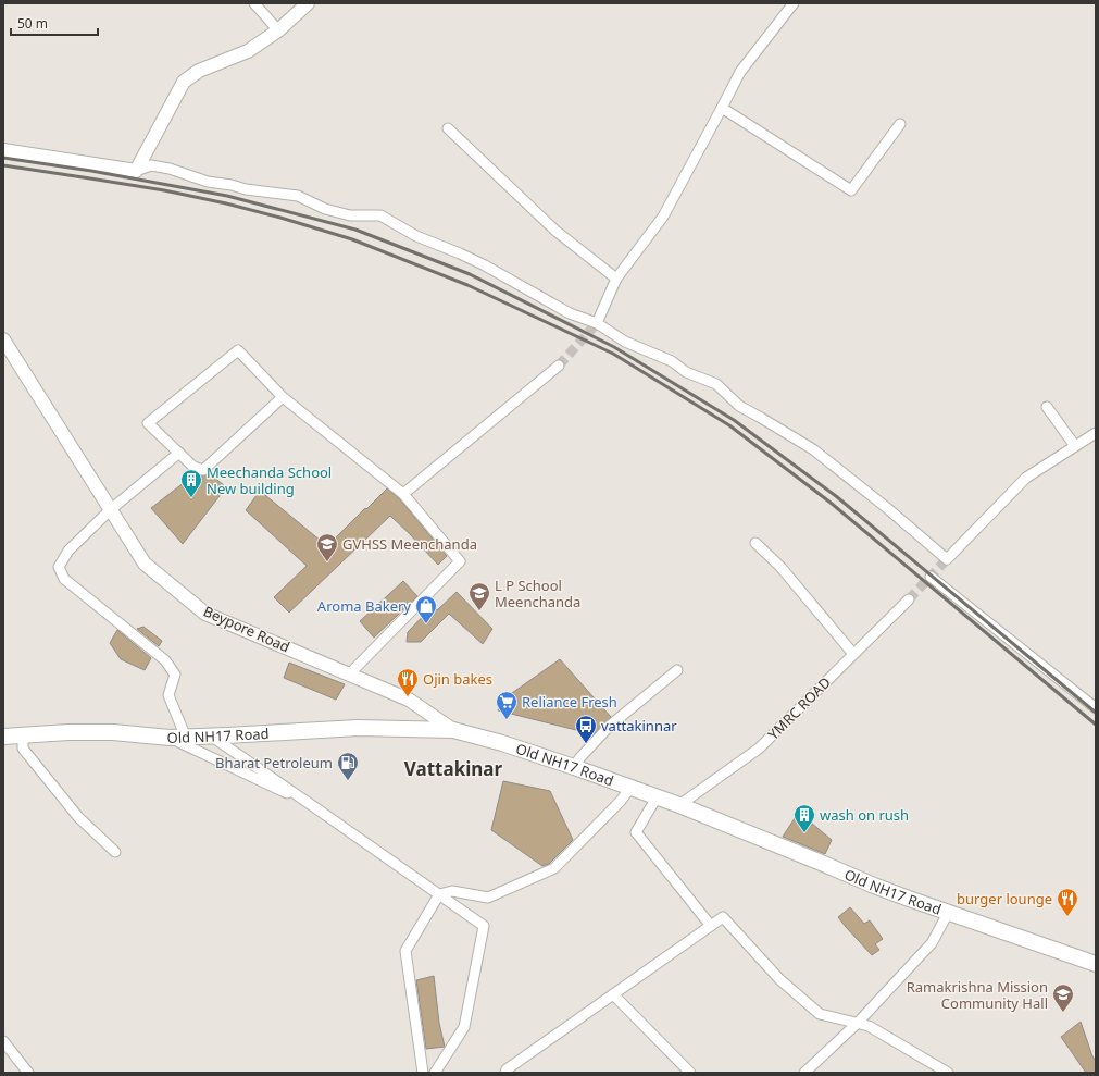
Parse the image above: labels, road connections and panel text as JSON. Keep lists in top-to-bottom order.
{
  "streets": {
    "main road": ["Beypore Road", "Old NH17 Road"],
    "street": ["YMRC ROAD"]
  },
  "crossings": [
    ["Beypore Road", "Old NH17 Road"],
    ["YMRC ROAD", "Old NH17 Road"]
  ],
  "districts": ["Vattakinar"],
  "places": {
    "building": ["Meechanda School New building", "wash on rush"],
    "school or university": ["GVHSS Meenchanda", "L P School Meenchanda", "Ramakrishna Mission Community Hall"],
    "shop": ["Aroma Bakery"],
    "restaurant": ["Ojin bakes", "burger lounge"],
    "supermarket": ["Reliance Fresh"],
    "bus stop": ["vattakinnar"],
    "fuel station": ["Bharat Petroleum"]
  },
  "scale_bar": "50 m"
}
